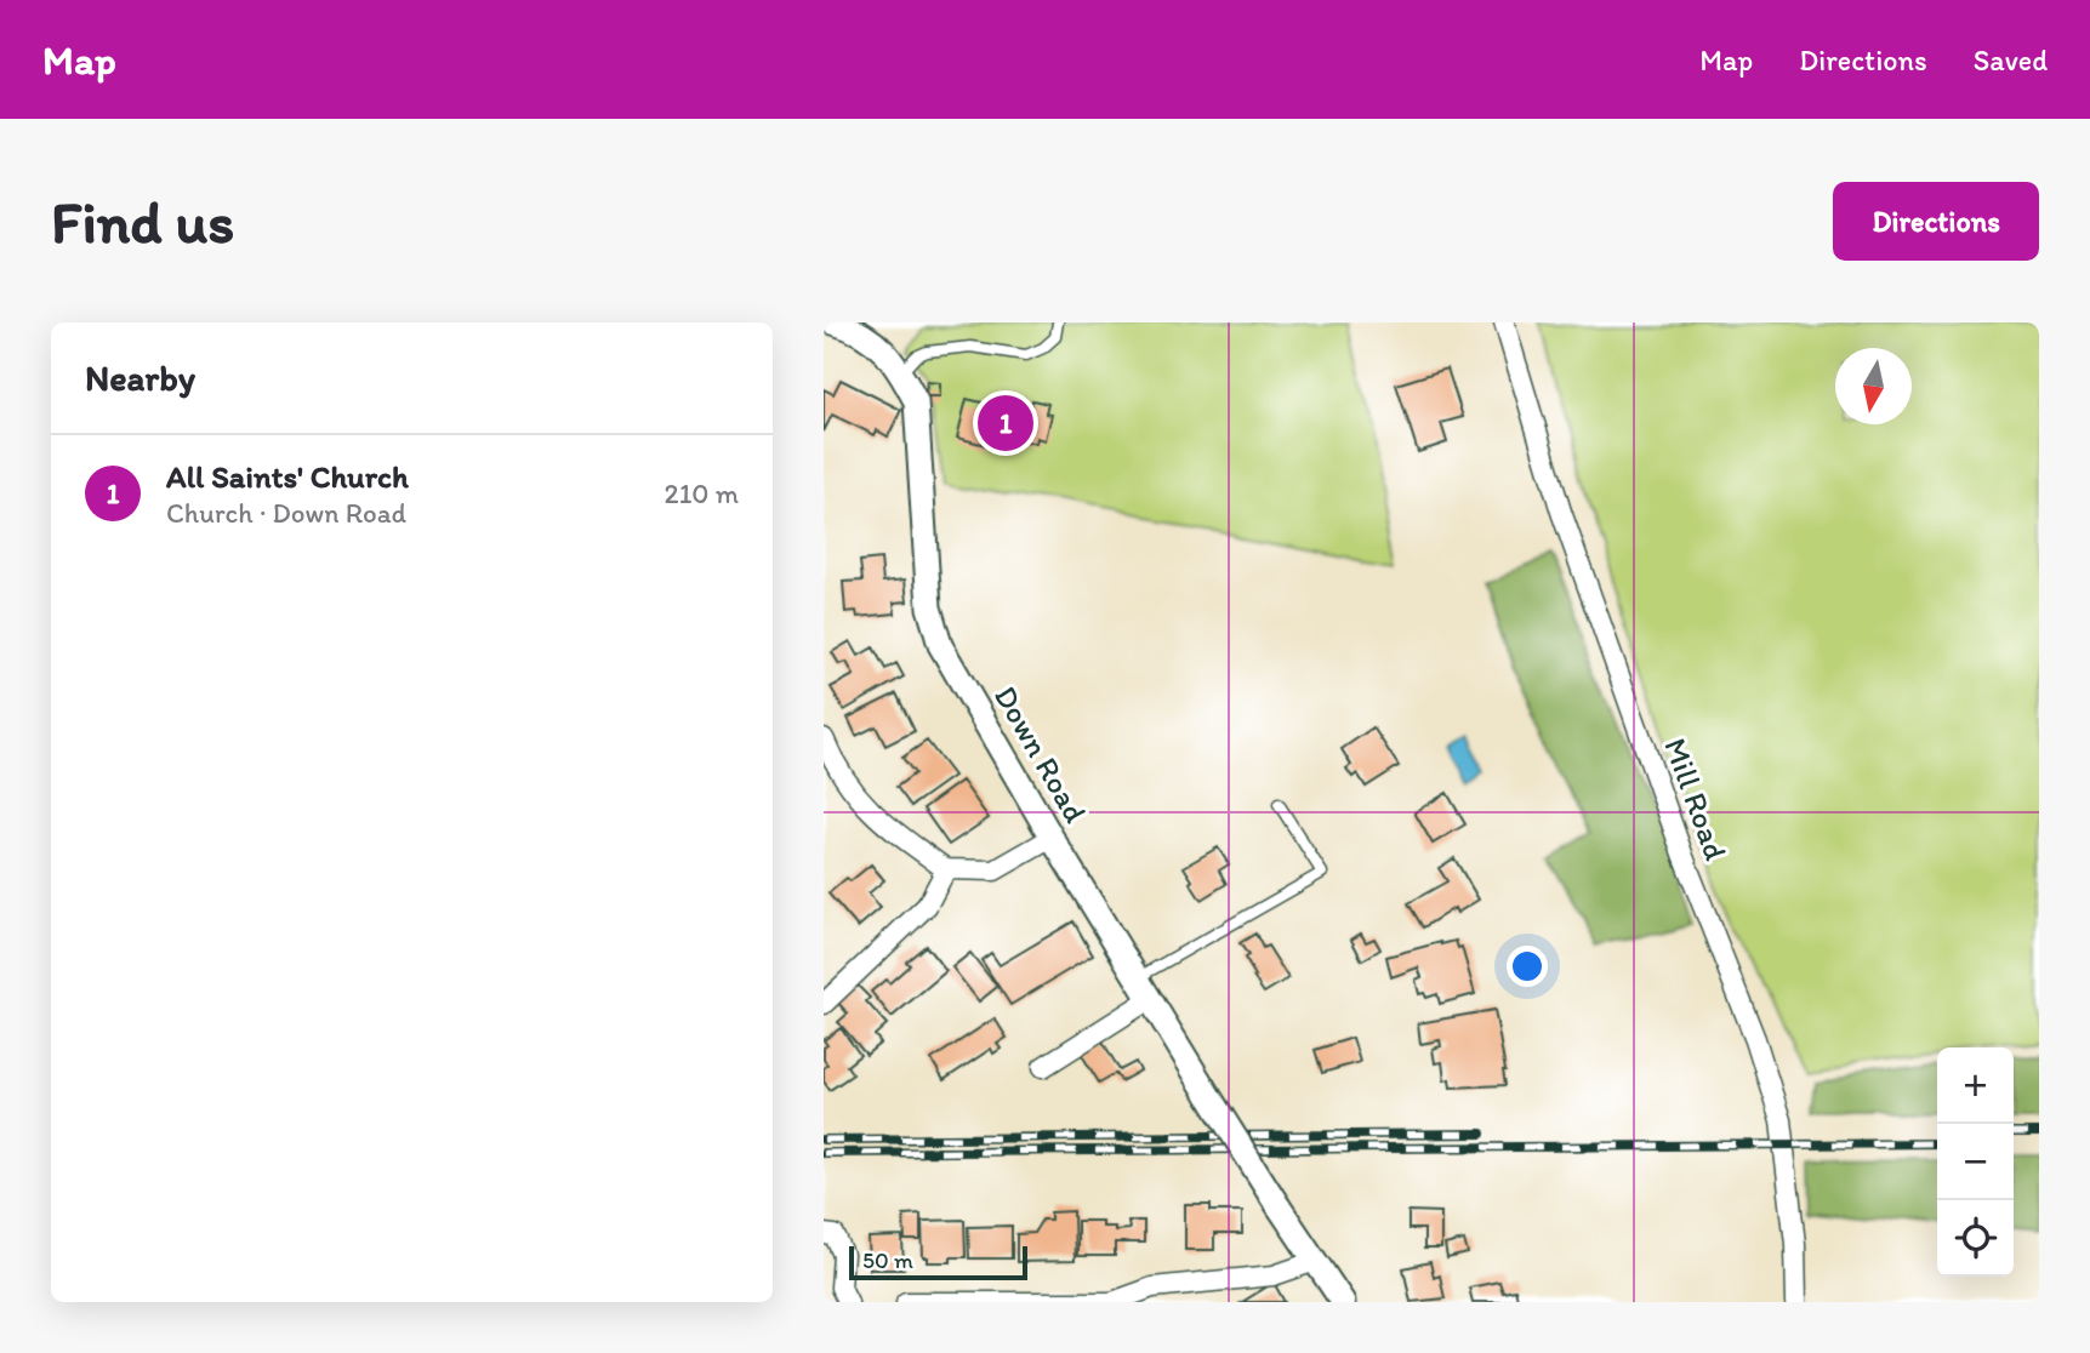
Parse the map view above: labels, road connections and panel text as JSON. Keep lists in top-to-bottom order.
{
  "streets": {
    "street": ["Down Road", "Mill Road"]
  },
  "scale_bar": "50 m",
  "north": "bottom",
  "page": {
    "header": "Map",
    "nav": ["Map", "Directions", "Saved"],
    "buttons": "Directions",
    "title": "Find us",
    "heading": "Nearby",
    "pins": "1",
    "list": [
      {
        "mark": "1",
        "name": "All Saints' Church",
        "note": "Church · Down Road",
        "value": "210 m"
      }
    ],
    "map_buttons": ["+", "−"],
    "scale": "50 m"
  }
}
